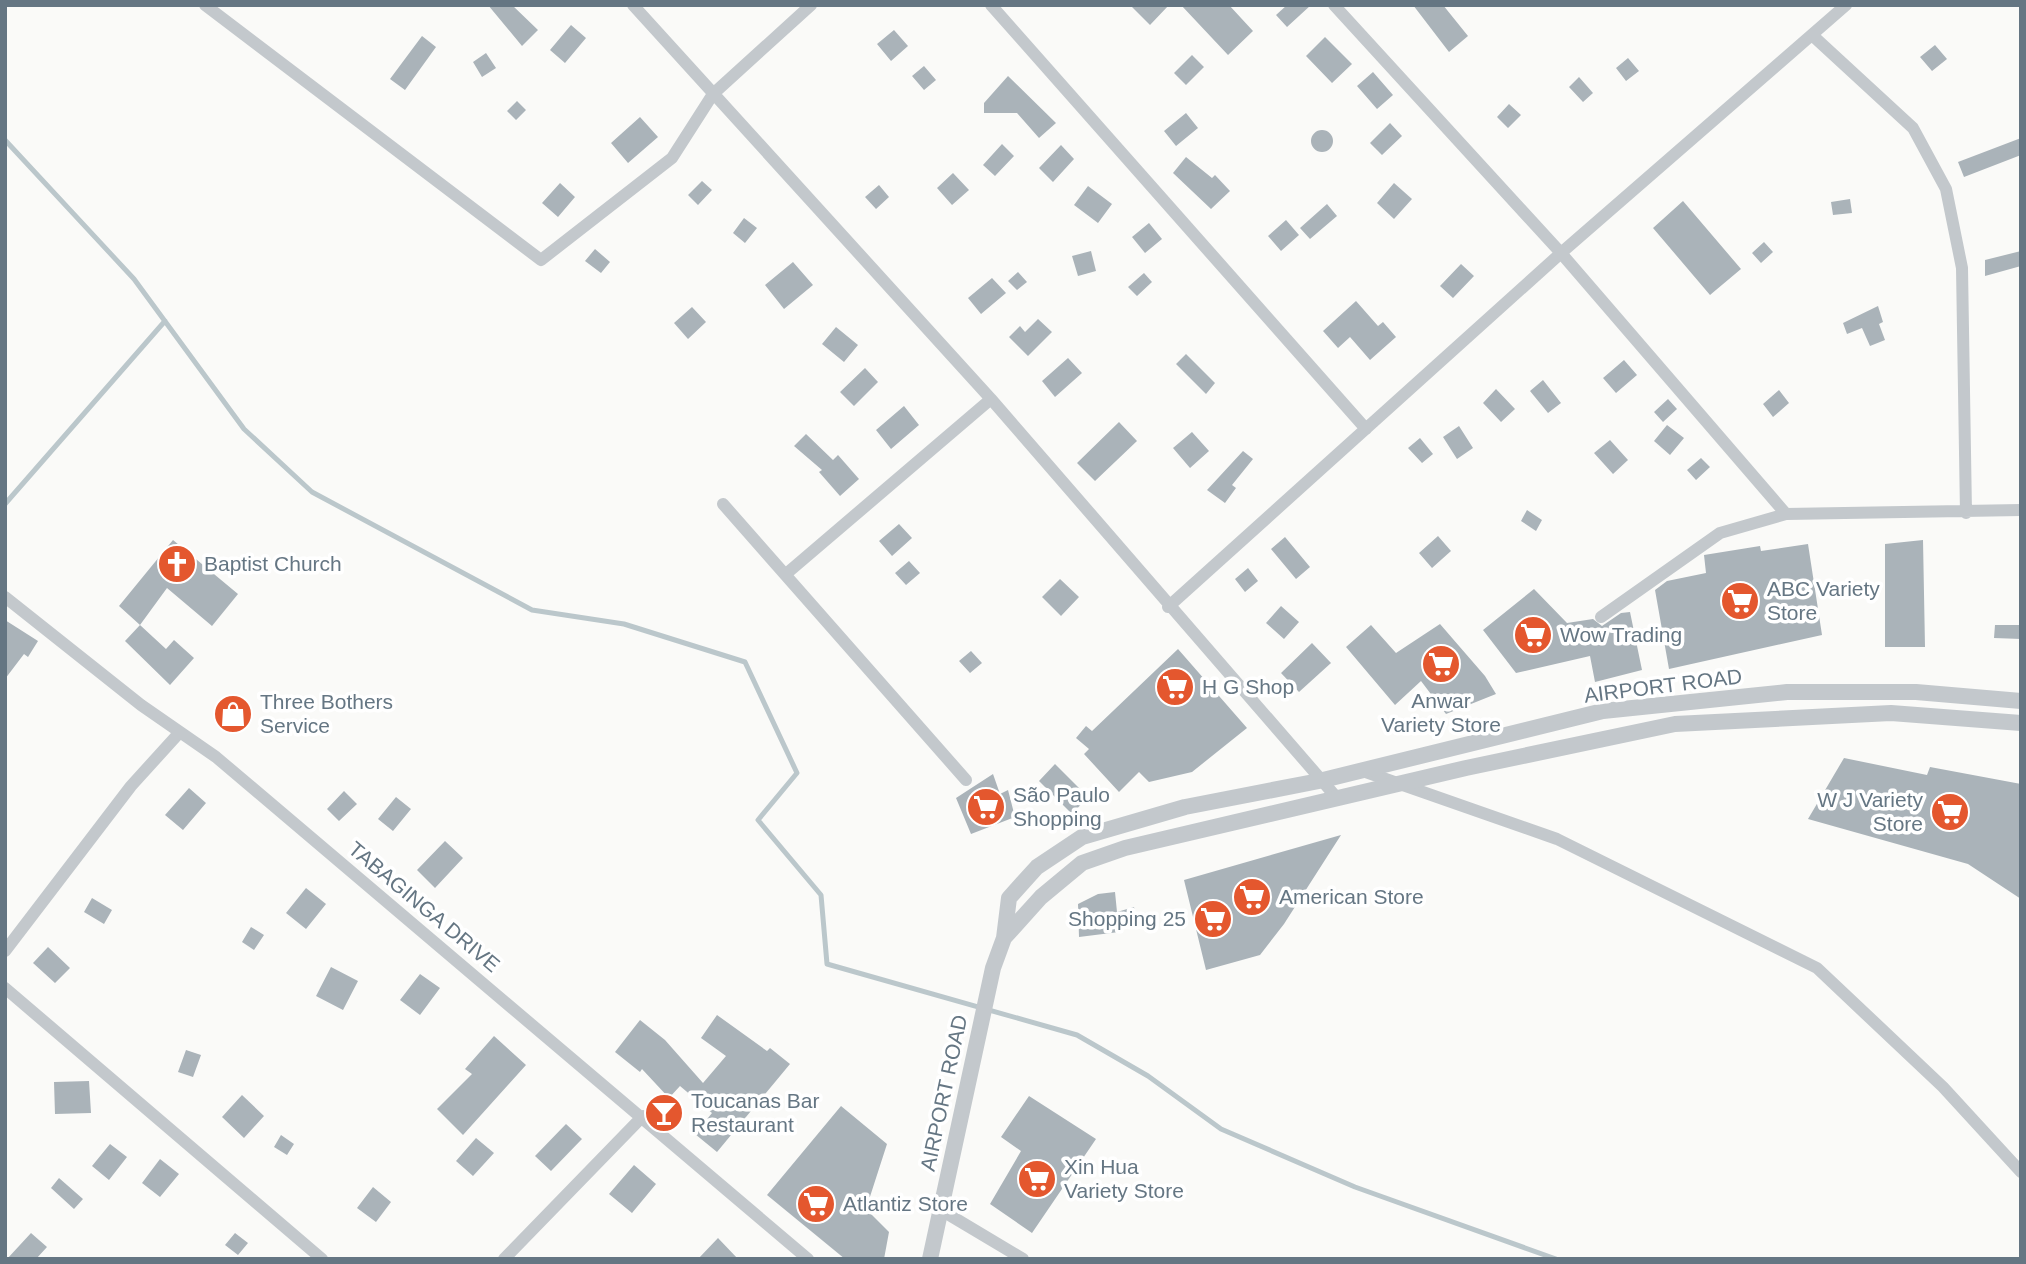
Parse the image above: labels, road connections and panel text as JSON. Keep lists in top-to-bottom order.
{
  "streets": {
    "street": ["AIRPORT ROAD", "TABAGINGA DRIVE"]
  },
  "places": {
    "church": ["Baptist Church"],
    "supermarket": [
      "ABC Variety Store",
      "Wow Trading",
      "Anwar Variety Store",
      "H G Shop",
      "São Paulo Shopping",
      "W J Variety Store",
      "American Store",
      "Shopping 25",
      "Xin Hua Variety Store",
      "Atlantiz Store"
    ],
    "shop": ["Three Bothers Service"],
    "bar": ["Toucanas Bar Restaurant"]
  }
}
